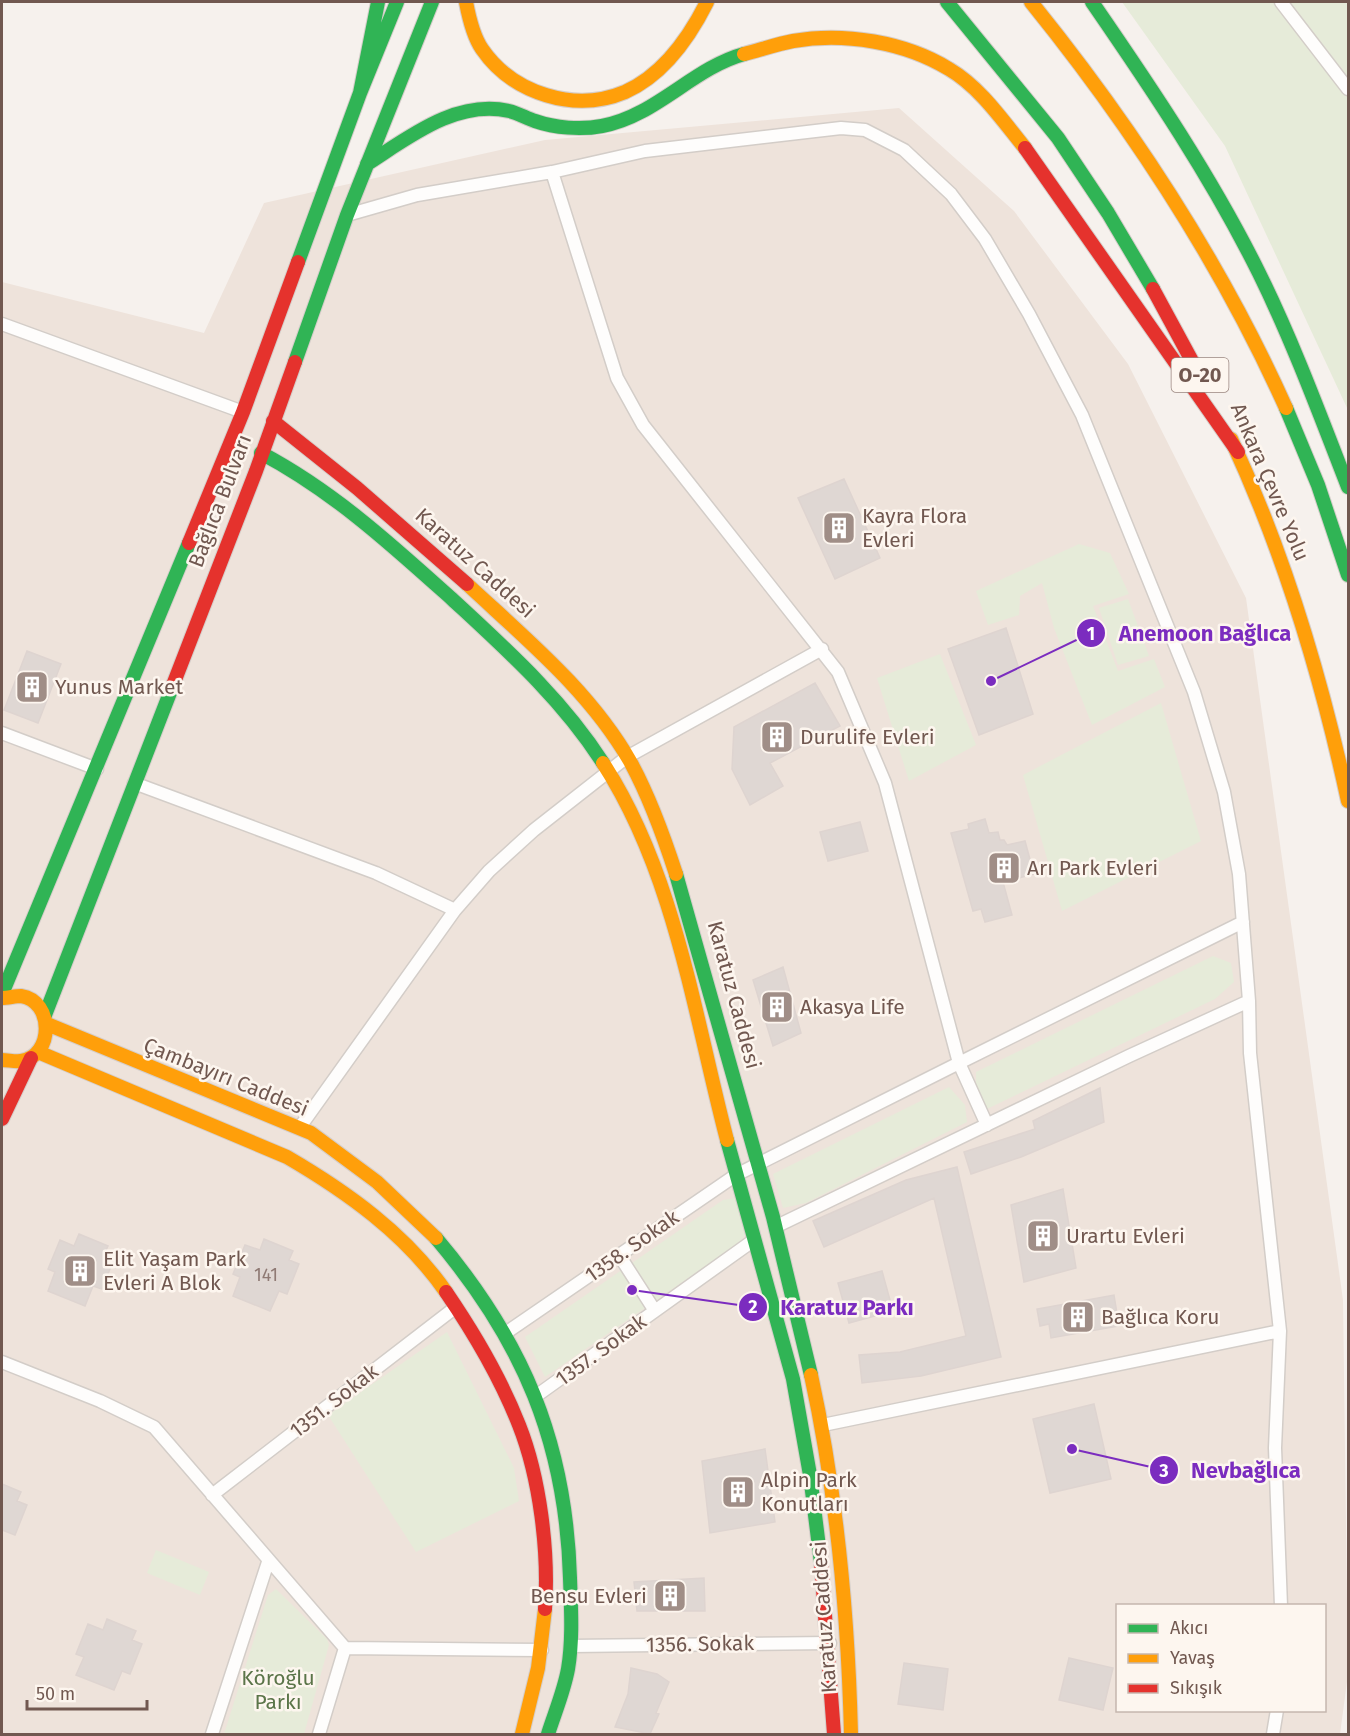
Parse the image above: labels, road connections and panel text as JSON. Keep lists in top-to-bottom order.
{
  "streets": {
    "main road": [
      "O-20",
      "Ankara Çevre Yolu",
      "Bağlıca Bulvarı",
      "Karatuz Caddesi",
      "Çambayırı Caddesi"
    ],
    "street": [
      "1358. Sokak",
      "1357. Sokak",
      "1351. Sokak",
      "1356. Sokak"
    ]
  },
  "crossings": [
    ["Bağlıca Bulvarı", "Karatuz Caddesi"],
    ["Bağlıca Bulvarı", "Çambayırı Caddesi"],
    ["Karatuz Caddesi", "1358. Sokak"],
    ["Karatuz Caddesi", "1357. Sokak"],
    ["Karatuz Caddesi", "1356. Sokak"],
    ["Çambayırı Caddesi", "1358. Sokak"],
    ["Çambayırı Caddesi", "1357. Sokak"],
    ["Çambayırı Caddesi", "1356. Sokak"]
  ],
  "parks": ["Köroğlu Parkı"],
  "places": {
    "building": [
      "Kayra Flora Evleri",
      "Yunus Market",
      "Durulife Evleri",
      "Arı Park Evleri",
      "Akasya Life",
      "Urartu Evleri",
      "Elit Yaşam Park Evleri A Blok",
      "Bağlıca Koru",
      "Alpin Park Konutları",
      "Bensu Evleri"
    ],
    "other": ["Anemoon Bağlıca", "Karatuz Parkı", "Nevbağlıca"]
  },
  "house_numbers": ["141"],
  "legend": ["Akıcı", "Yavaş", "Sıkışık"],
  "scale_bar": "50 m"
}
